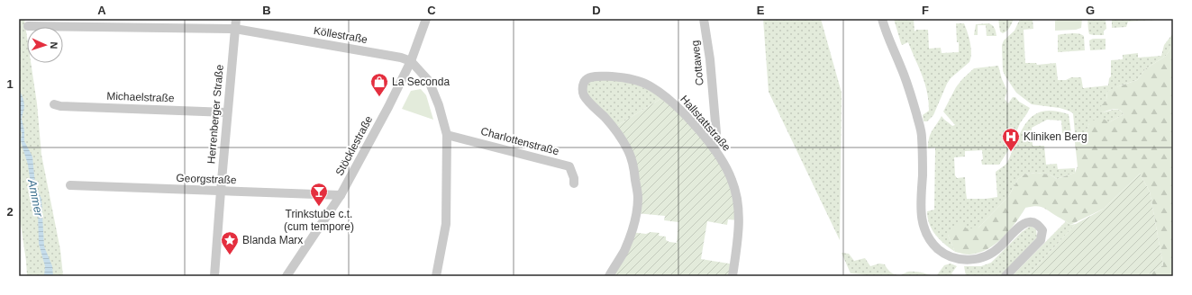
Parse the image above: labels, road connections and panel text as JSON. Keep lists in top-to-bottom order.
{
  "streets": {
    "street": [
      "Köllestraße",
      "Cottaweg",
      "Michaelstraße",
      "Herrenberger Straße",
      "Hallstattstraße",
      "Charlottenstraße",
      "Stöcklestraße",
      "Georgstraße"
    ]
  },
  "crossings": [
    ["Köllestraße", "Herrenberger Straße"],
    ["Köllestraße", "Stöcklestraße"],
    ["Cottaweg", "Hallstattstraße"],
    ["Michaelstraße", "Herrenberger Straße"],
    ["Herrenberger Straße", "Georgstraße"],
    ["Stöcklestraße", "Georgstraße"]
  ],
  "water": ["Ammer"],
  "places": {
    "shop": ["La Seconda"],
    "hospital": ["Kliniken Berg"],
    "bar": ["Trinkstube c.t. (cum tempore)"],
    "place": ["Blanda Marx"]
  },
  "north": "right",
  "grid": {
    "columns": [
      "A",
      "B",
      "C",
      "D",
      "E",
      "F",
      "G"
    ],
    "rows": ["1", "2"]
  }
}
